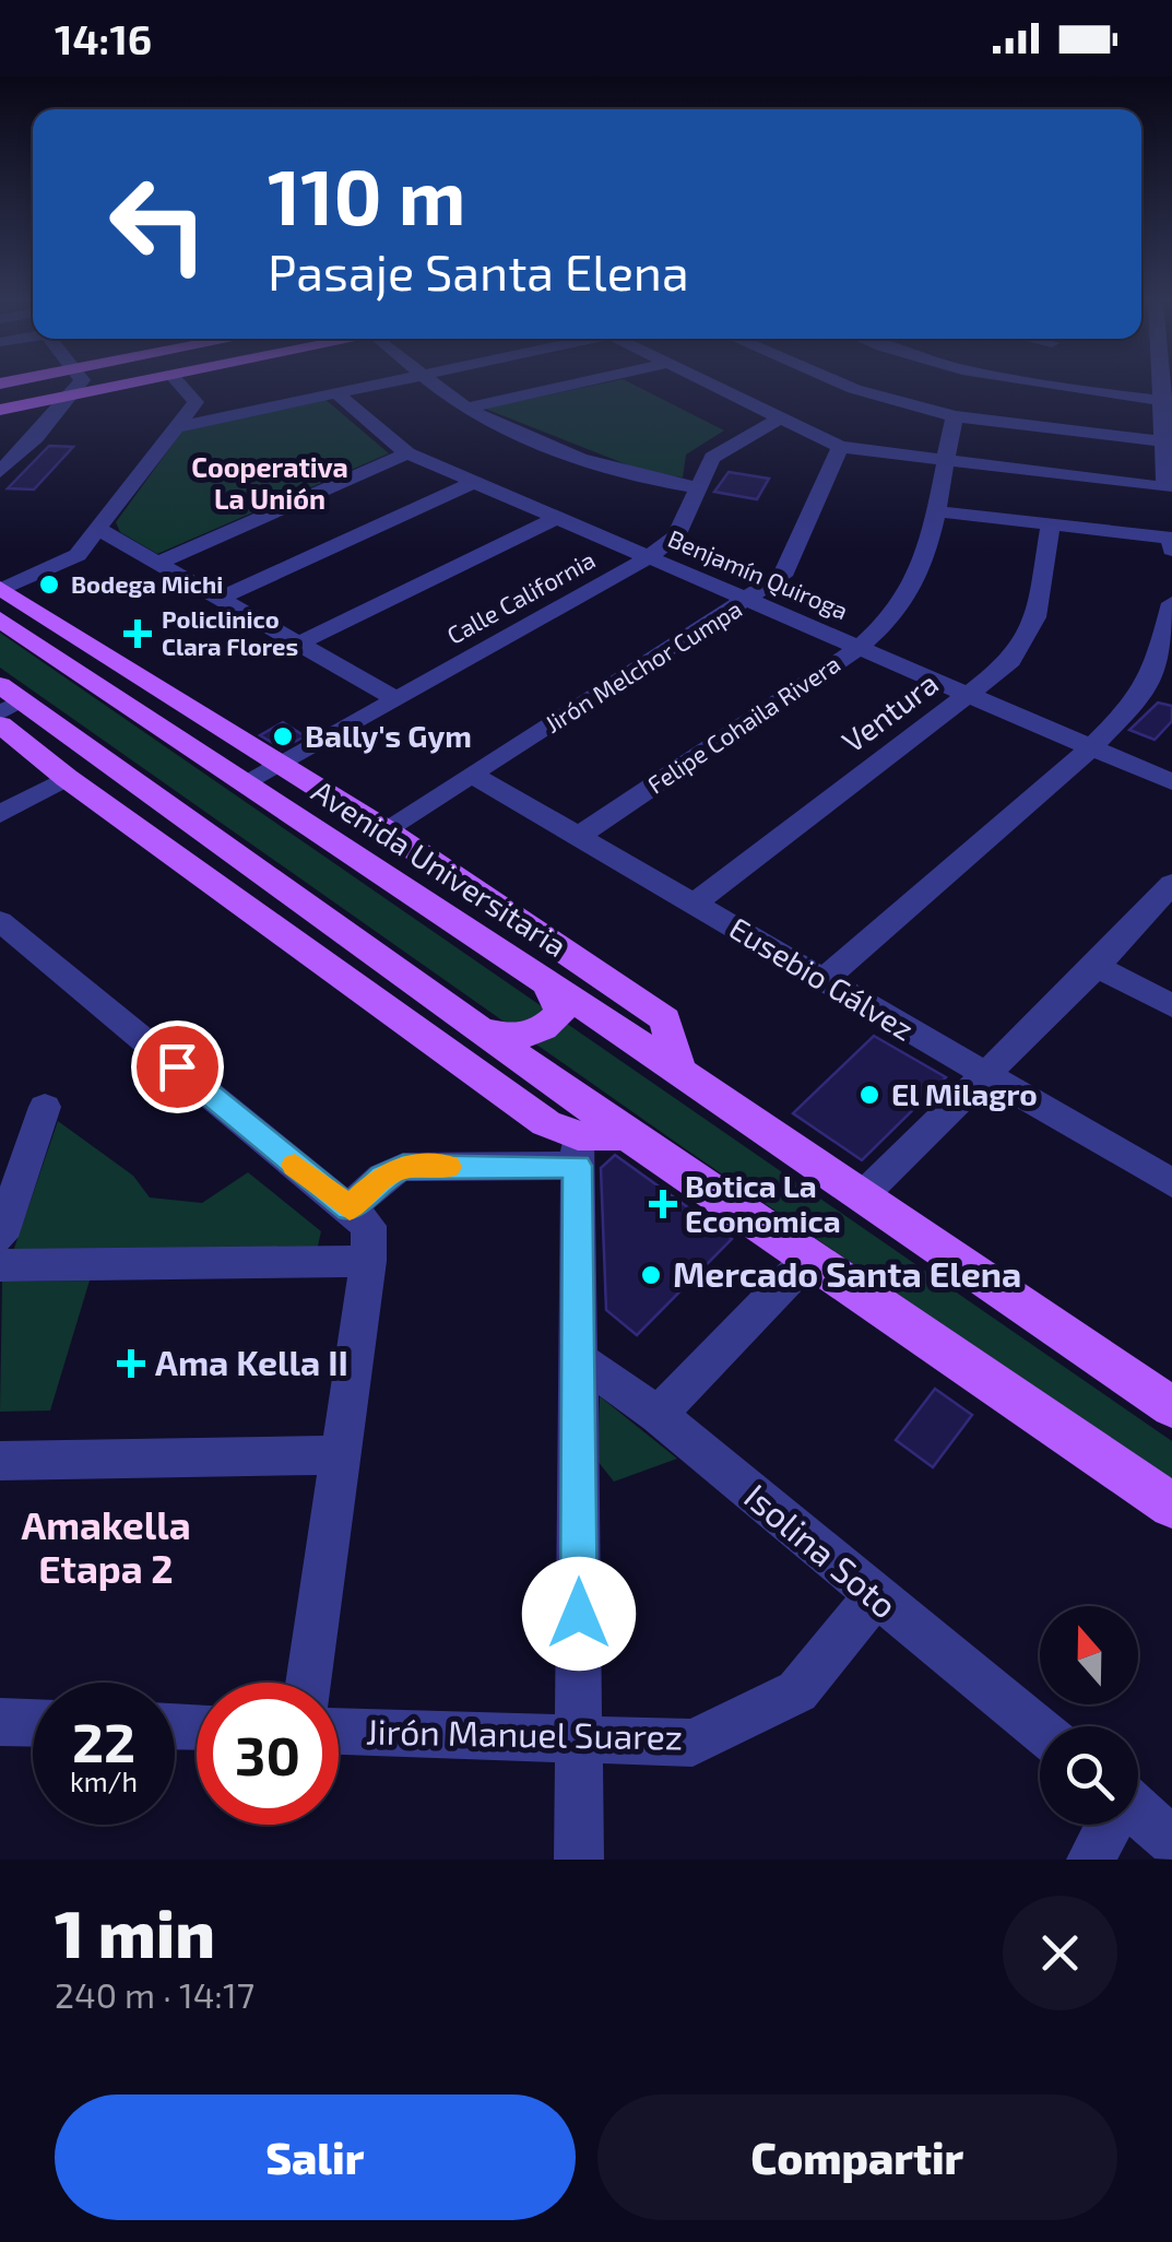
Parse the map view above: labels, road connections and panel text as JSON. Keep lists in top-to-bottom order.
{
  "streets": {
    "main road": ["Avenida Universitaria"],
    "street": [
      "Benjamín Quiroga",
      "Calle California",
      "Jirón Melchor Cumpa",
      "Ventura",
      "Felipe Cohaila Rivera",
      "Eusebio Gálvez",
      "Isolina Soto",
      "Jirón Manuel Suarez"
    ]
  },
  "crossings": [
    ["Benjamín Quiroga", "Calle California"],
    ["Benjamín Quiroga", "Jirón Melchor Cumpa"],
    ["Benjamín Quiroga", "Ventura"],
    ["Benjamín Quiroga", "Felipe Cohaila Rivera"],
    ["Calle California", "Avenida Universitaria"],
    ["Jirón Melchor Cumpa", "Avenida Universitaria"],
    ["Jirón Melchor Cumpa", "Eusebio Gálvez"],
    ["Ventura", "Eusebio Gálvez"],
    ["Felipe Cohaila Rivera", "Eusebio Gálvez"],
    ["Isolina Soto", "Jirón Manuel Suarez"]
  ],
  "districts": ["Cooperativa La Unión", "Amakella Etapa 2"],
  "places": {
    "other": [
      "Bodega Michi",
      "Bally's Gym",
      "El Milagro",
      "Mercado Santa Elena"
    ],
    "health": ["Policlinico Clara Flores", "Botica La Economica", "Ama Kella II"]
  },
  "north": "top",
  "page": {
    "status": "14:16",
    "turn": ["110 m", "Pasaje Santa Elena"],
    "speed": "22 km/h",
    "limit": "30",
    "heading": ["1 min", "240 m · 14:17"],
    "buttons": ["Salir", "Compartir"]
  }
}
